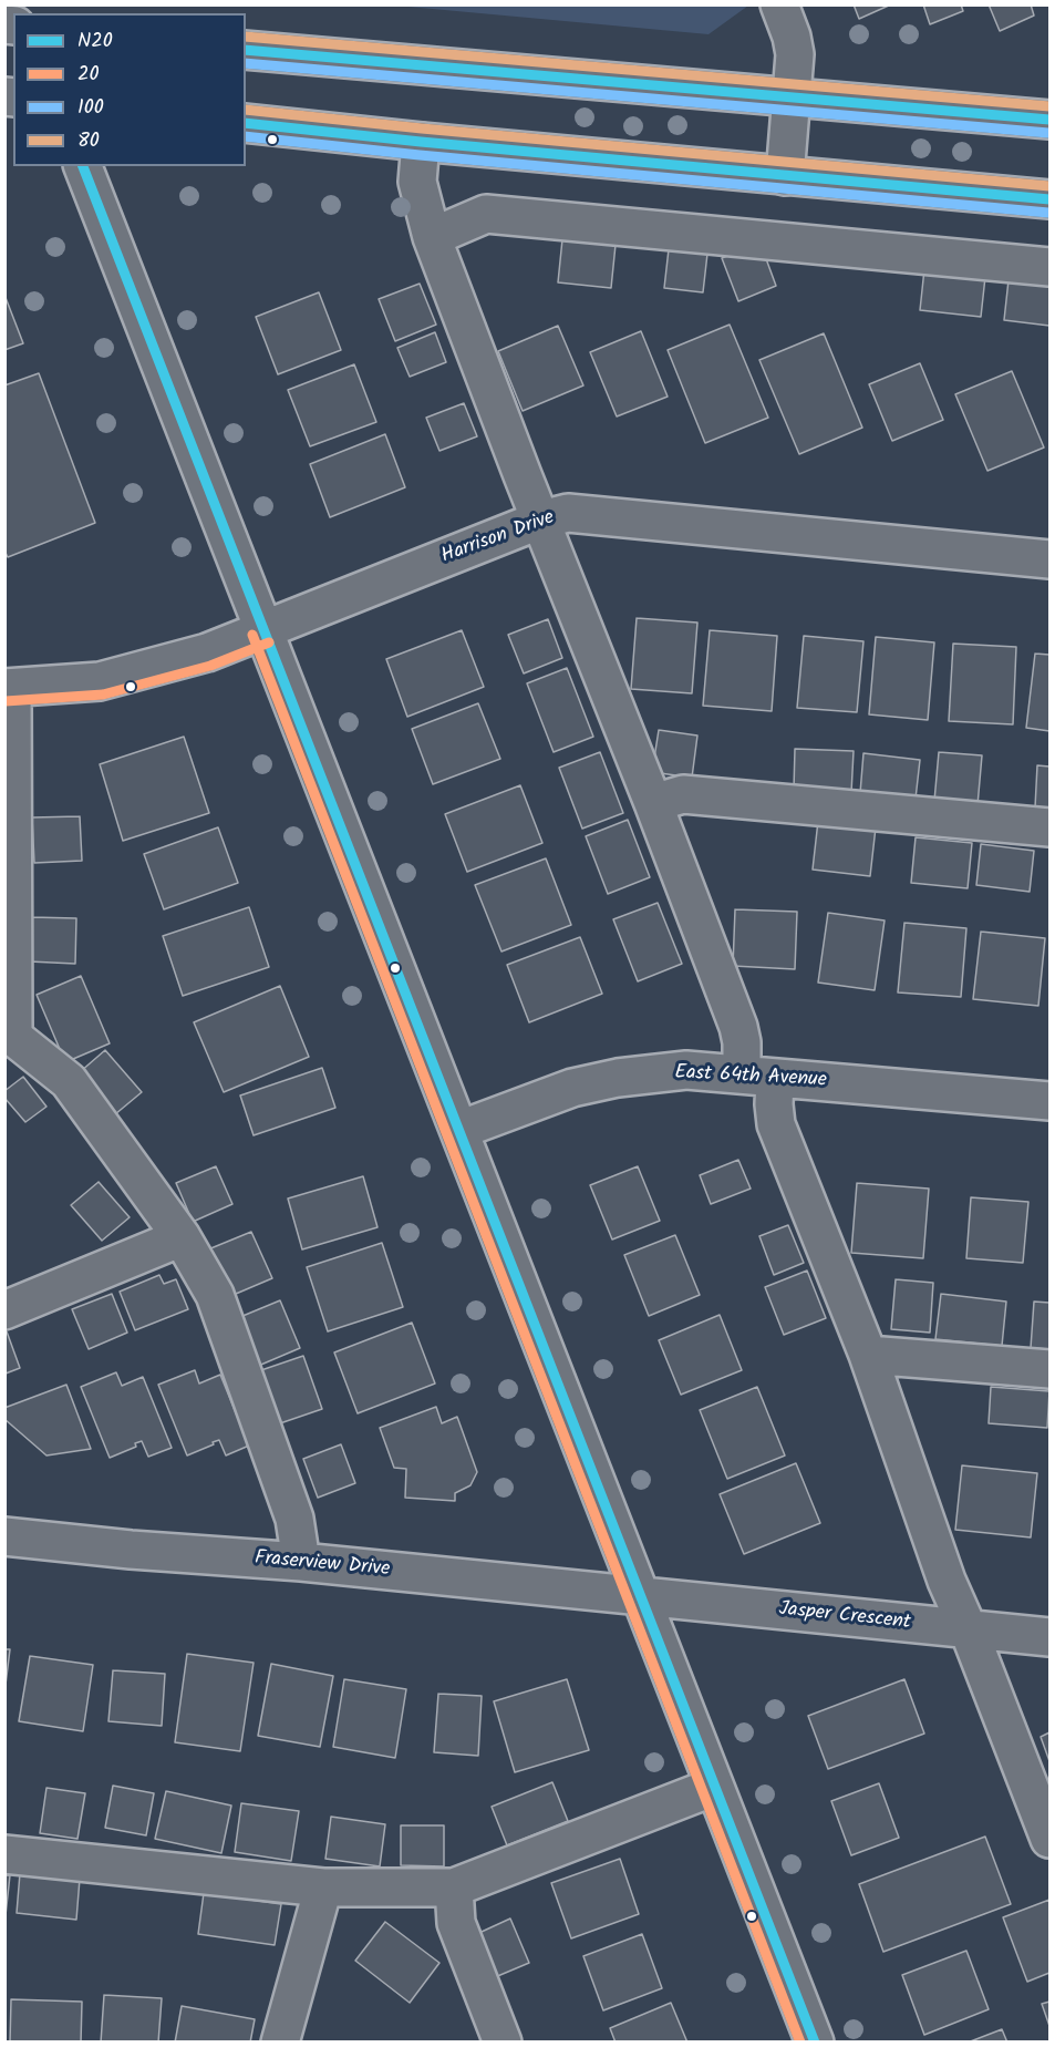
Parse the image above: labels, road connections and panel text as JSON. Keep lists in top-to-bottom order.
{
  "streets": {
    "street": [
      "Harrison Drive",
      "East 64th Avenue",
      "Fraserview Drive",
      "Jasper Crescent"
    ]
  },
  "crossings": [
    ["Fraserview Drive", "Jasper Crescent"]
  ],
  "lines": [
    "transit line 80",
    "transit line N20",
    "transit line 100",
    "transit line 20"
  ],
  "legend": [
    "N20",
    "20",
    "100",
    "80"
  ]
}
